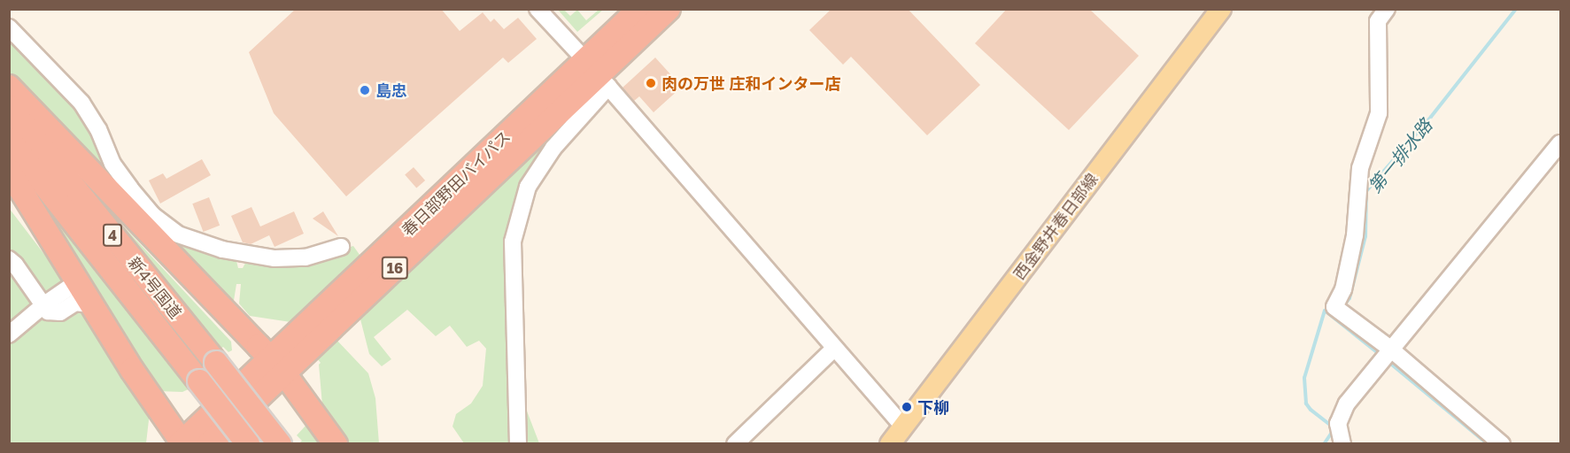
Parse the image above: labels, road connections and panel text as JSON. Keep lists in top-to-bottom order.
{
  "streets": {
    "highway": [
      "春日部野田バイパス",
      "4",
      "16",
      "新4号国道"
    ],
    "main road": ["西金野井春日部線"]
  },
  "water": ["第一排水路"],
  "places": ["肉の万世 庄和インター店", "島忠", "下柳"]
}
